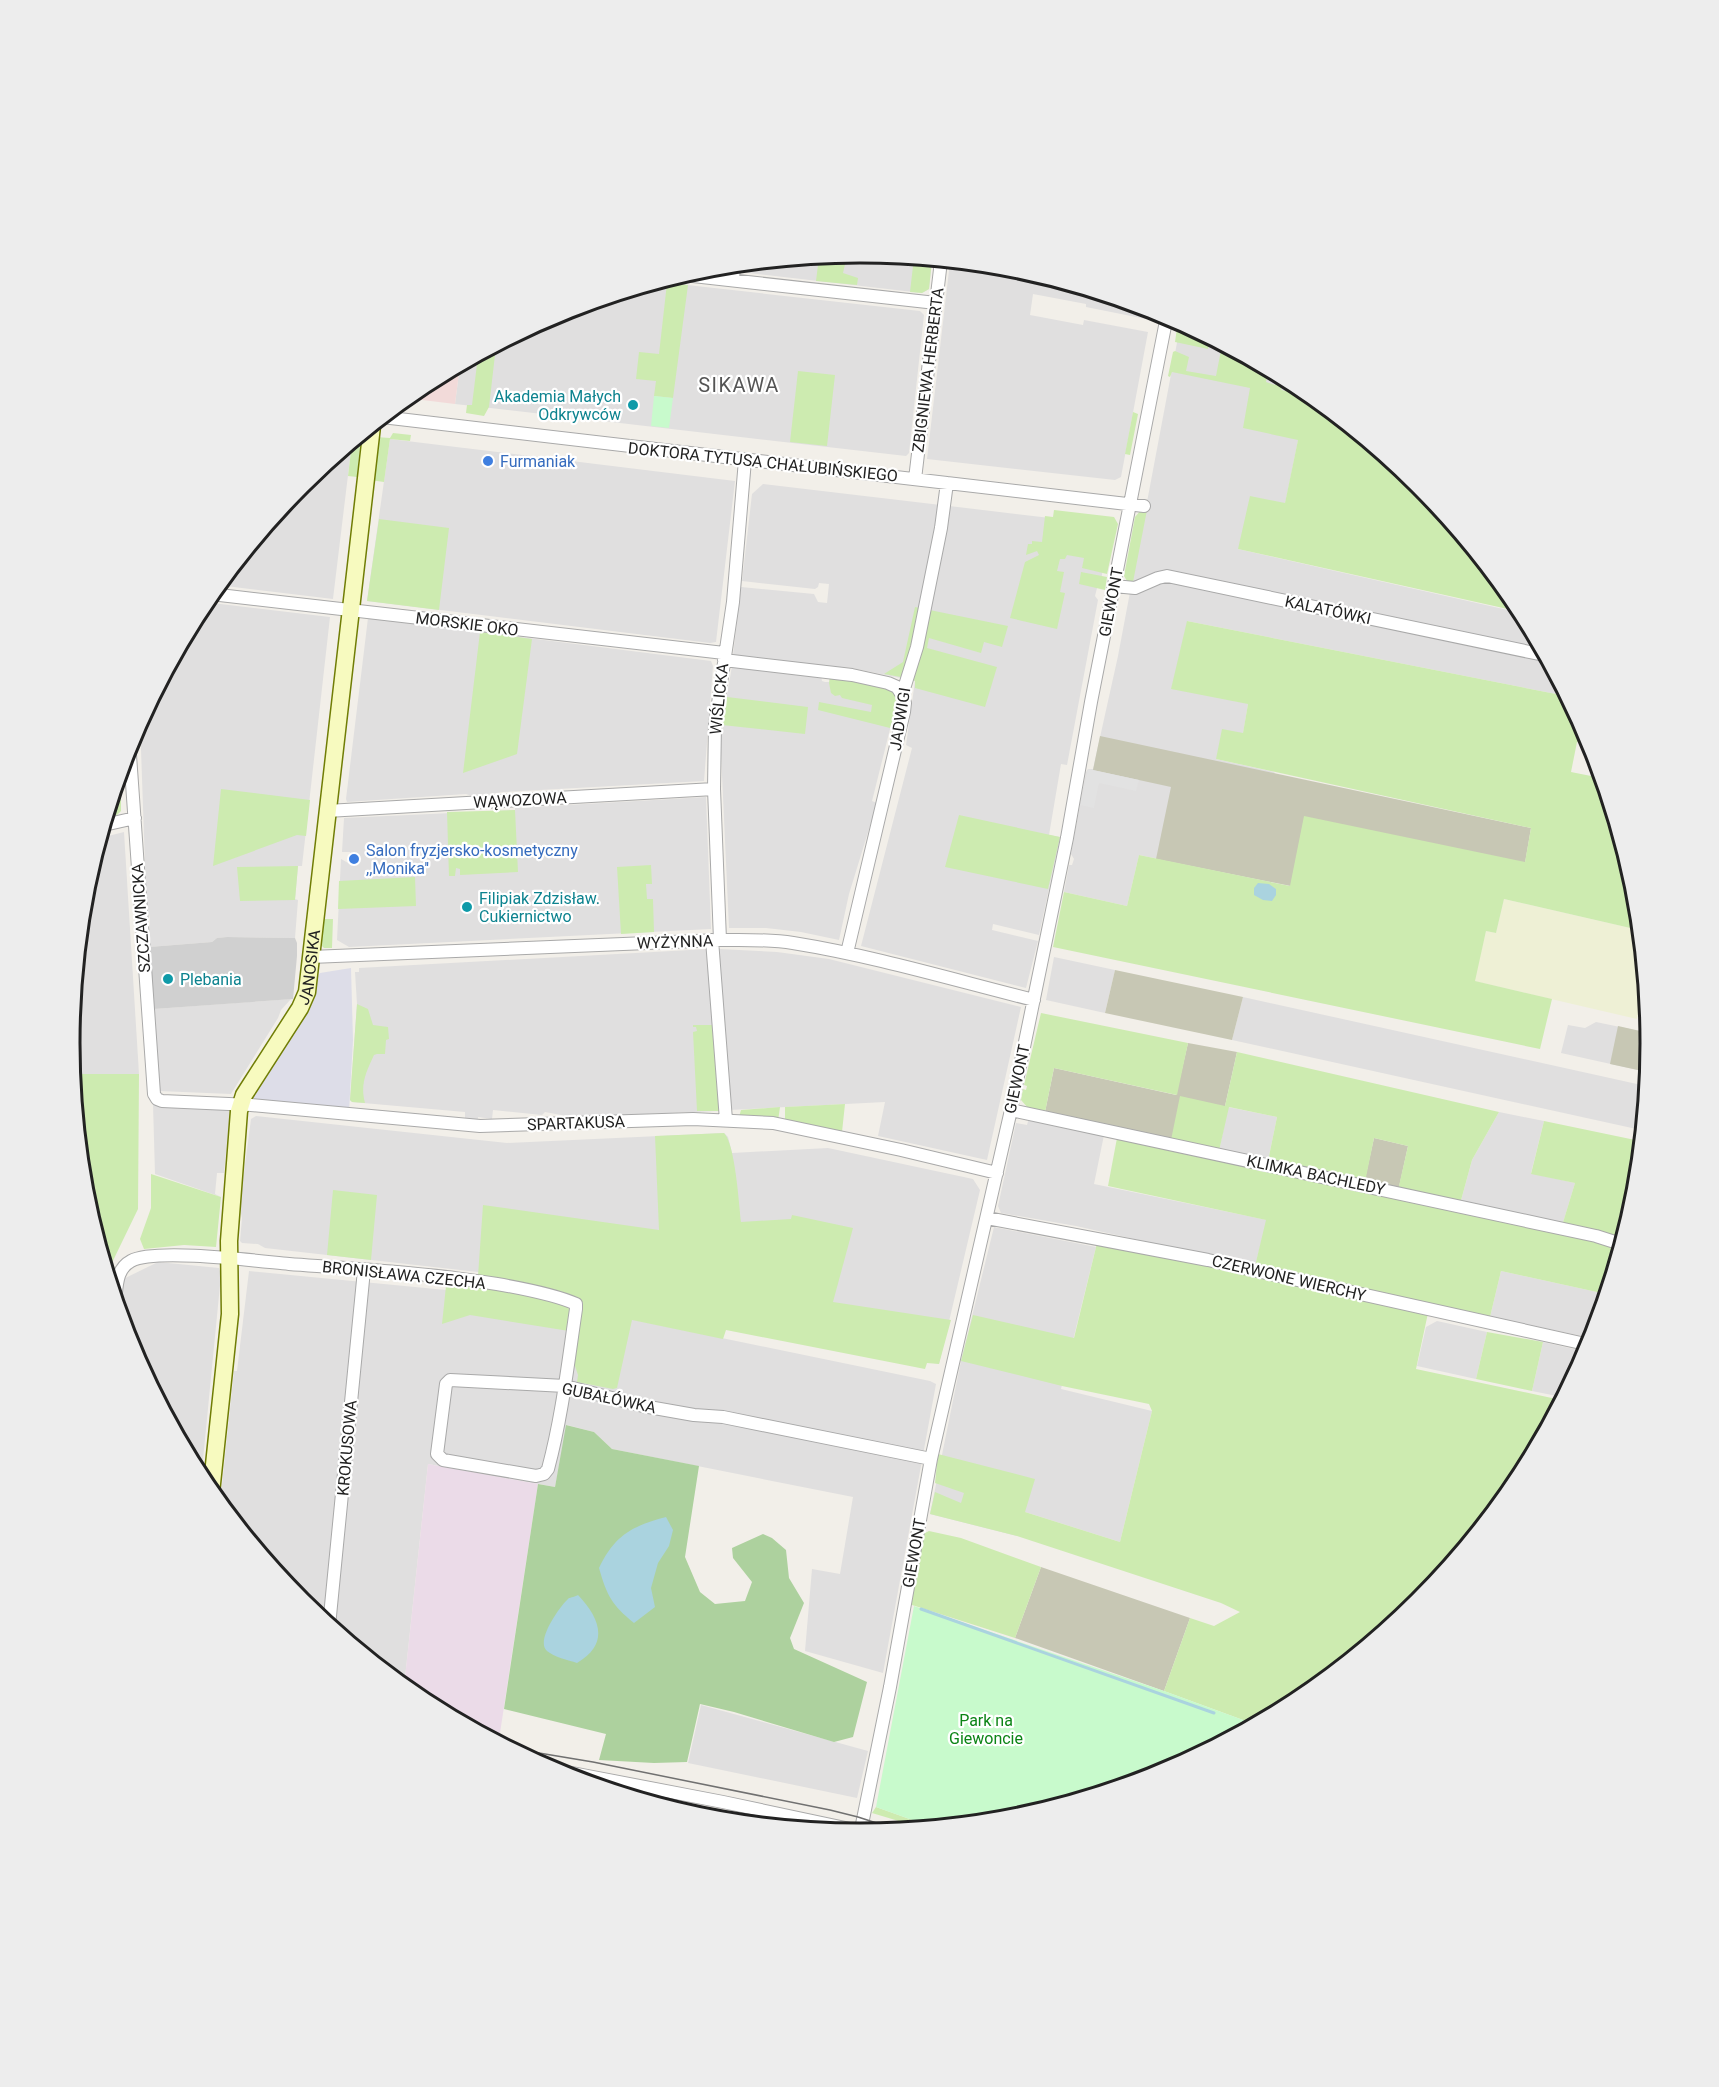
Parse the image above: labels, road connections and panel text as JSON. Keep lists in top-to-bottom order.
{
  "streets": {
    "street": [
      "ZBIGNIEWA HERBERTA",
      "DOKTORA TYTUSA CHAŁUBIŃSKIEGO",
      "GIEWONT",
      "KALATÓWKI",
      "MORSKIE OKO",
      "WIŚLICKA",
      "JADWIGI",
      "WĄWOZOWA",
      "SZCZAWNICKA",
      "WYŻYNNA",
      "JANOSIKA",
      "SPARTAKUSA",
      "KLIMKA BACHLEDY",
      "BRONISŁAWA CZECHA",
      "CZERWONE WIERCHY",
      "GUBAŁÓWKA",
      "KROKUSOWA"
    ]
  },
  "crossings": [
    ["ZBIGNIEWA HERBERTA", "DOKTORA TYTUSA CHAŁUBIŃSKIEGO"],
    ["DOKTORA TYTUSA CHAŁUBIŃSKIEGO", "GIEWONT"],
    ["DOKTORA TYTUSA CHAŁUBIŃSKIEGO", "WIŚLICKA"],
    ["DOKTORA TYTUSA CHAŁUBIŃSKIEGO", "JADWIGI"],
    ["GIEWONT", "KALATÓWKI"],
    ["GIEWONT", "WYŻYNNA"],
    ["GIEWONT", "SPARTAKUSA"],
    ["GIEWONT", "KLIMKA BACHLEDY"],
    ["GIEWONT", "CZERWONE WIERCHY"],
    ["GIEWONT", "GUBAŁÓWKA"],
    ["MORSKIE OKO", "WIŚLICKA"],
    ["MORSKIE OKO", "JADWIGI"],
    ["MORSKIE OKO", "JANOSIKA"],
    ["WIŚLICKA", "WĄWOZOWA"],
    ["WIŚLICKA", "WYŻYNNA"],
    ["WIŚLICKA", "SPARTAKUSA"],
    ["JADWIGI", "WYŻYNNA"],
    ["WĄWOZOWA", "JANOSIKA"],
    ["SZCZAWNICKA", "SPARTAKUSA"],
    ["WYŻYNNA", "JANOSIKA"],
    ["JANOSIKA", "SPARTAKUSA"],
    ["JANOSIKA", "BRONISŁAWA CZECHA"],
    ["BRONISŁAWA CZECHA", "GUBAŁÓWKA"],
    ["BRONISŁAWA CZECHA", "KROKUSOWA"]
  ],
  "districts": ["SIKAWA"],
  "parks": ["Park na Giewoncie"],
  "places": [
    "Akademia Małych Odkrywców",
    "Furmaniak",
    "Salon fryzjersko-kosmetyczny ,,Monika''",
    "Filipiak Zdzisław. Cukiernictwo",
    "Plebania"
  ]
}
